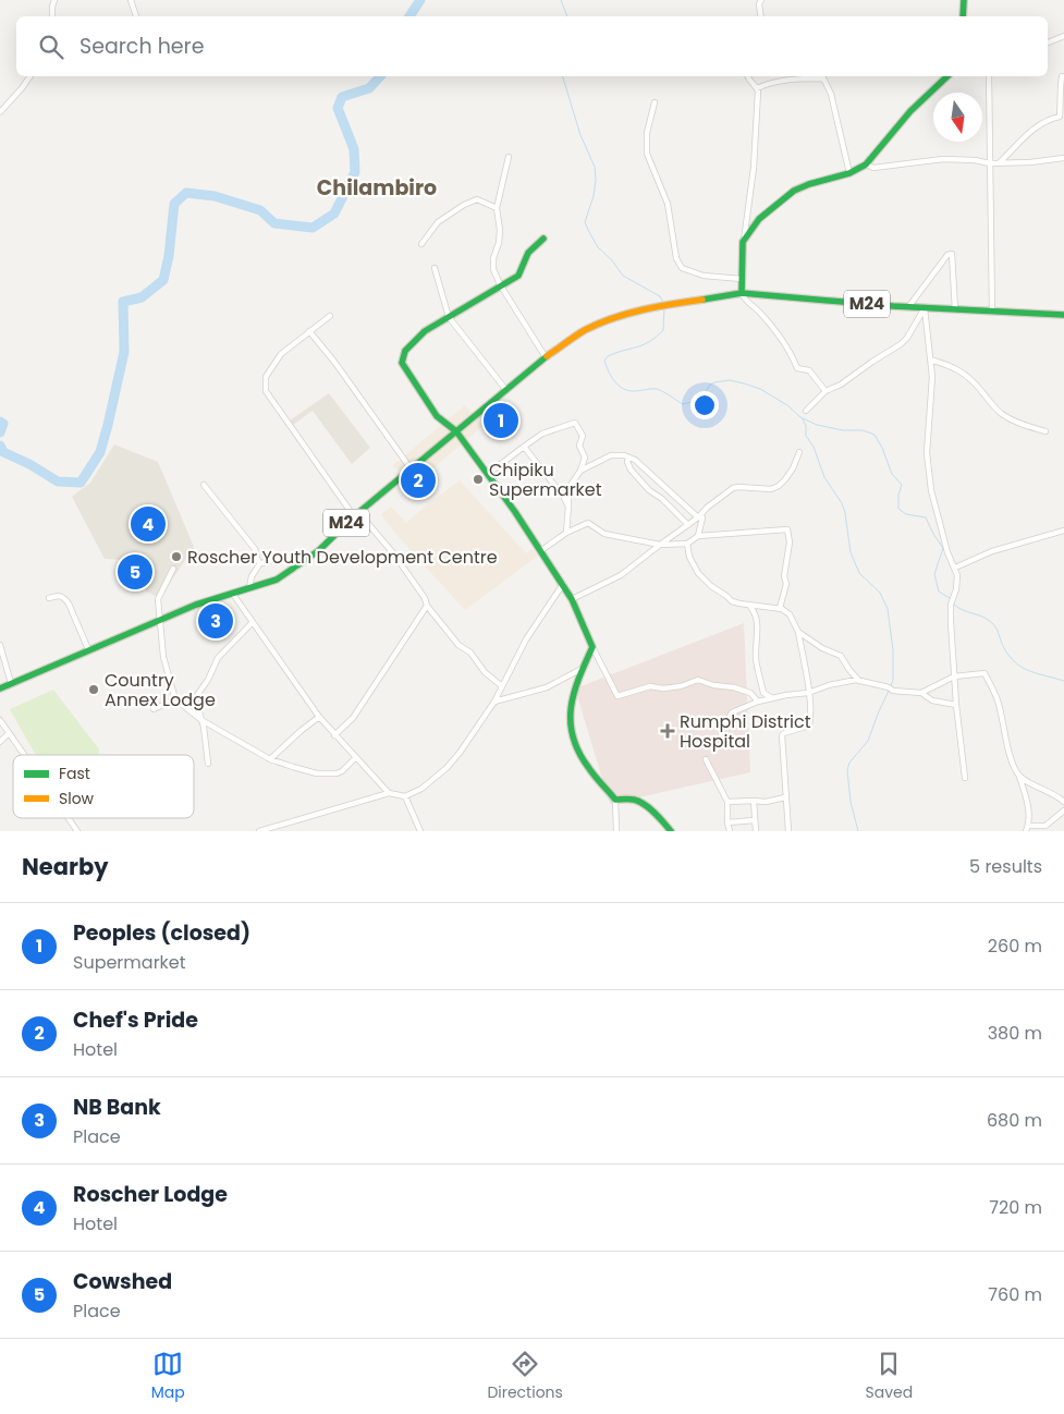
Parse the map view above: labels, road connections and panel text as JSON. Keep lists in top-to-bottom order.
{
  "streets": {
    "main road": ["M24"]
  },
  "districts": ["Chilambiro"],
  "places": {
    "other": ["Chipiku Supermarket", "Roscher Youth Development Centre", "Country Annex Lodge"],
    "health": ["Rumphi District Hospital"]
  },
  "legend": ["Fast", "Slow"],
  "north": "bottom",
  "page": {
    "search": "Search here",
    "pins": [
      "1",
      "2",
      "4",
      "5",
      "3"
    ],
    "heading": ["Nearby", "5 results"],
    "list": [
      {
        "mark": "1",
        "name": "Peoples (closed)",
        "note": "Supermarket",
        "value": "260 m"
      },
      {
        "mark": "2",
        "name": "Chef's Pride",
        "note": "Hotel",
        "value": "380 m"
      },
      {
        "mark": "3",
        "name": "NB Bank",
        "note": "Place",
        "value": "680 m"
      },
      {
        "mark": "4",
        "name": "Roscher Lodge",
        "note": "Hotel",
        "value": "720 m"
      },
      {
        "mark": "5",
        "name": "Cowshed",
        "note": "Place",
        "value": "760 m"
      }
    ],
    "nav": ["Map", "Directions", "Saved"]
  }
}
